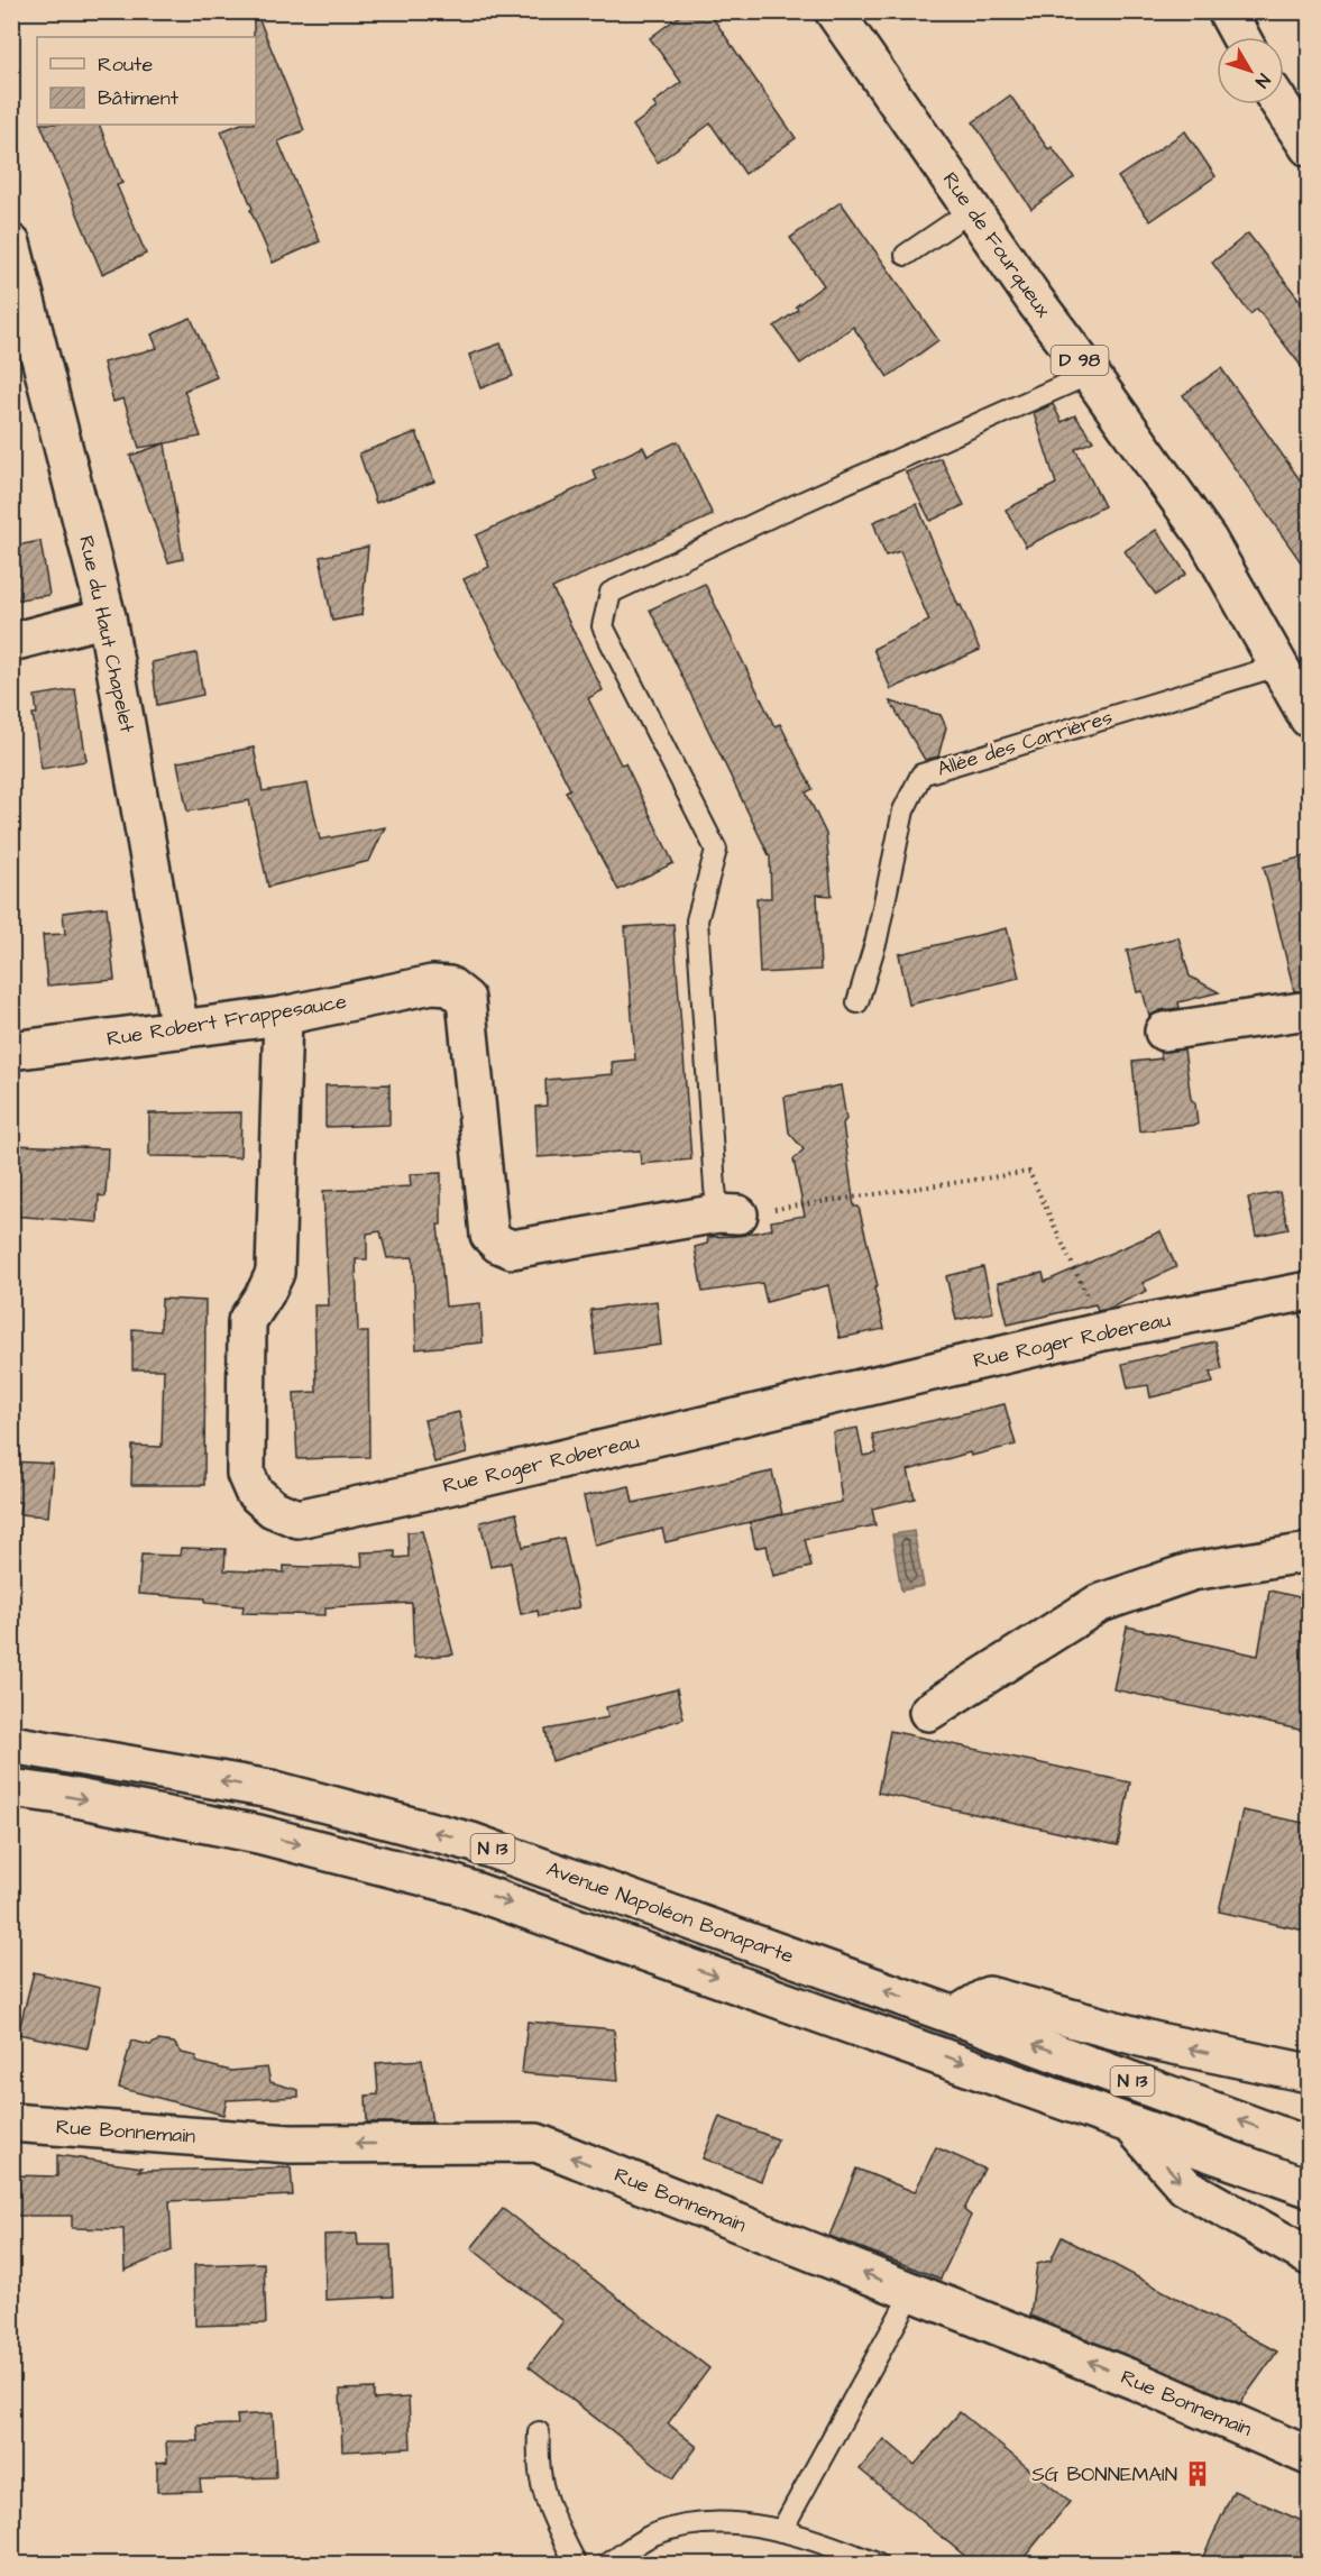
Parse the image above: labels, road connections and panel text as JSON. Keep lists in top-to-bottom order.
{
  "streets": {
    "street": [
      "Rue de Fourqueux",
      "D 98",
      "Rue du Haut Chapelet",
      "Rue Robert Frappesauce",
      "Rue Roger Robereau",
      "N 13",
      "Avenue Napoléon Bonaparte",
      "Rue Bonnemain"
    ],
    "lane": ["Allée des Carrières"]
  },
  "crossings": [
    ["Rue de Fourqueux", "Allée des Carrières"],
    ["Rue du Haut Chapelet", "Rue Robert Frappesauce"],
    ["Rue Robert Frappesauce", "Rue Roger Robereau"]
  ],
  "places": {
    "building": ["SG BONNEMAIN"]
  },
  "legend": ["Route", "Bâtiment"],
  "north": "bottom right"
}
